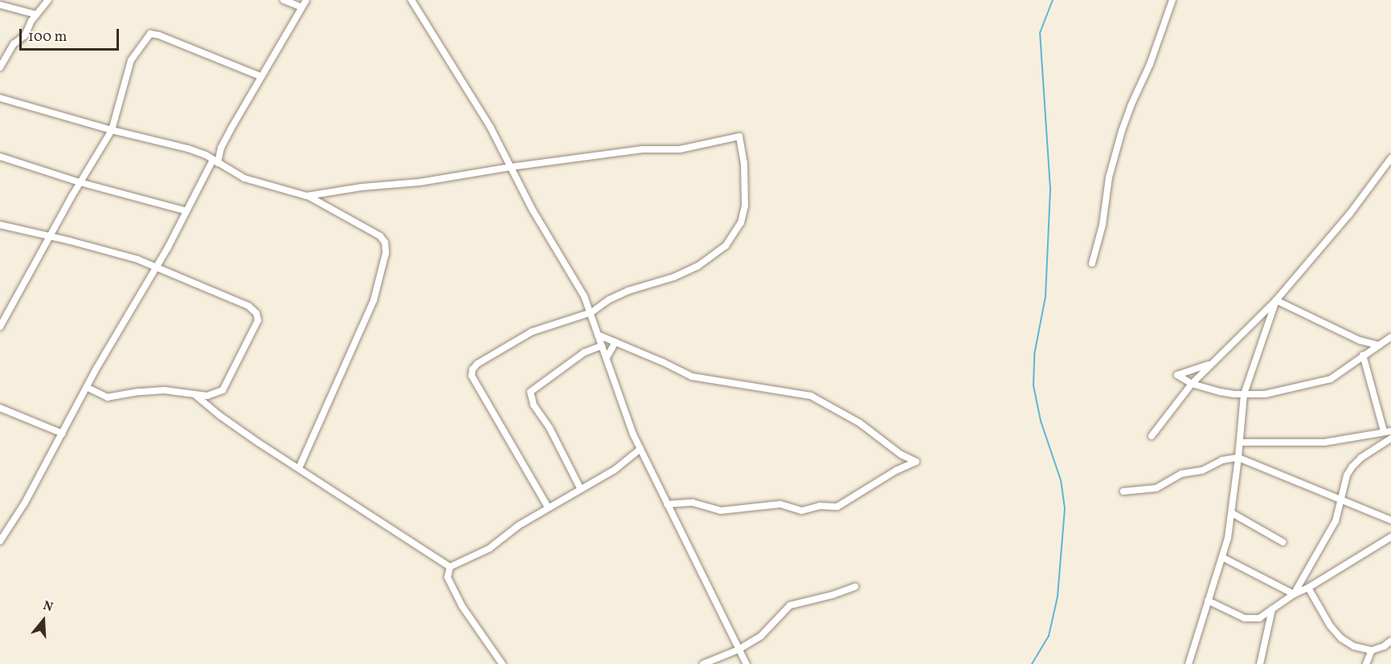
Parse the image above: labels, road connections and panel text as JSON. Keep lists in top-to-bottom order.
{
  "scale_bar": "100 m",
  "north": "top"
}
